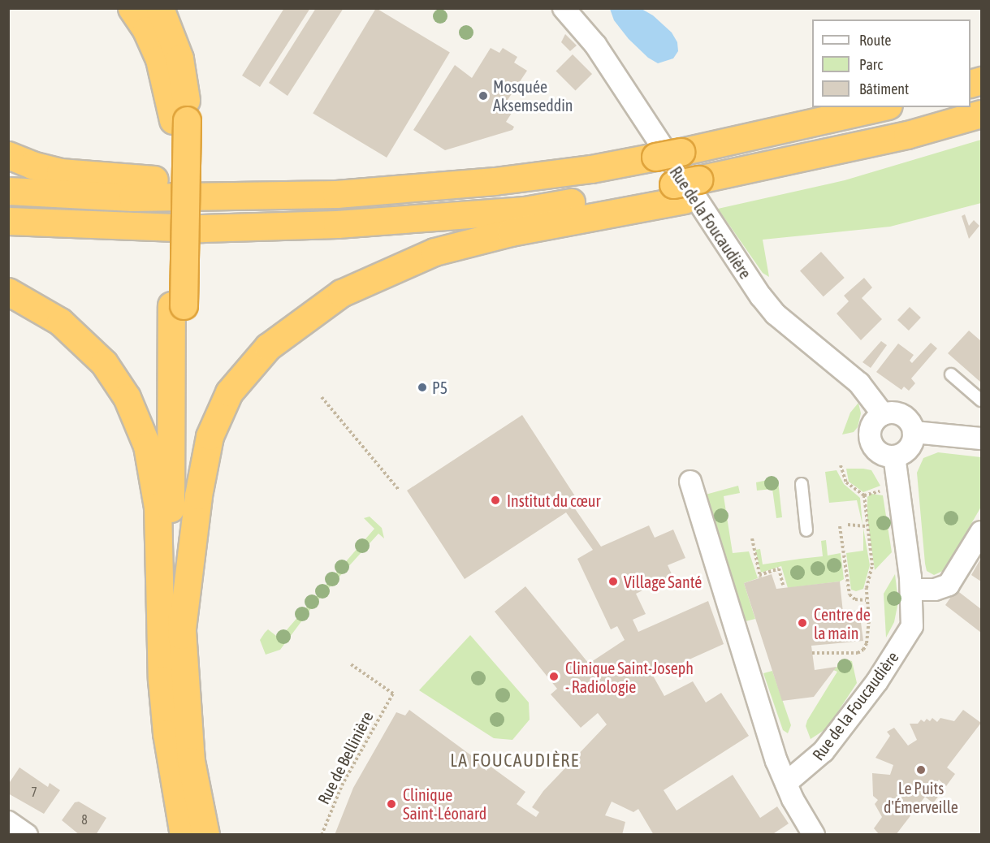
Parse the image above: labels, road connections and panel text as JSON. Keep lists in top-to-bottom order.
{
  "streets": {
    "street": ["Rue de la Foucaudière"],
    "path": ["Rue de Bellinière"]
  },
  "districts": ["LA FOUCAUDIÈRE"],
  "places": [
    "Mosquée Aksemseddin",
    "P5",
    "Institut du cœur",
    "Village Santé",
    "Centre de la main",
    "Clinique Saint-Joseph - Radiologie",
    "Le Puits d'Émerveille",
    "Clinique Saint-Léonard"
  ],
  "house_numbers": ["7", "8"],
  "legend": ["Route", "Parc", "Bâtiment"]
}
